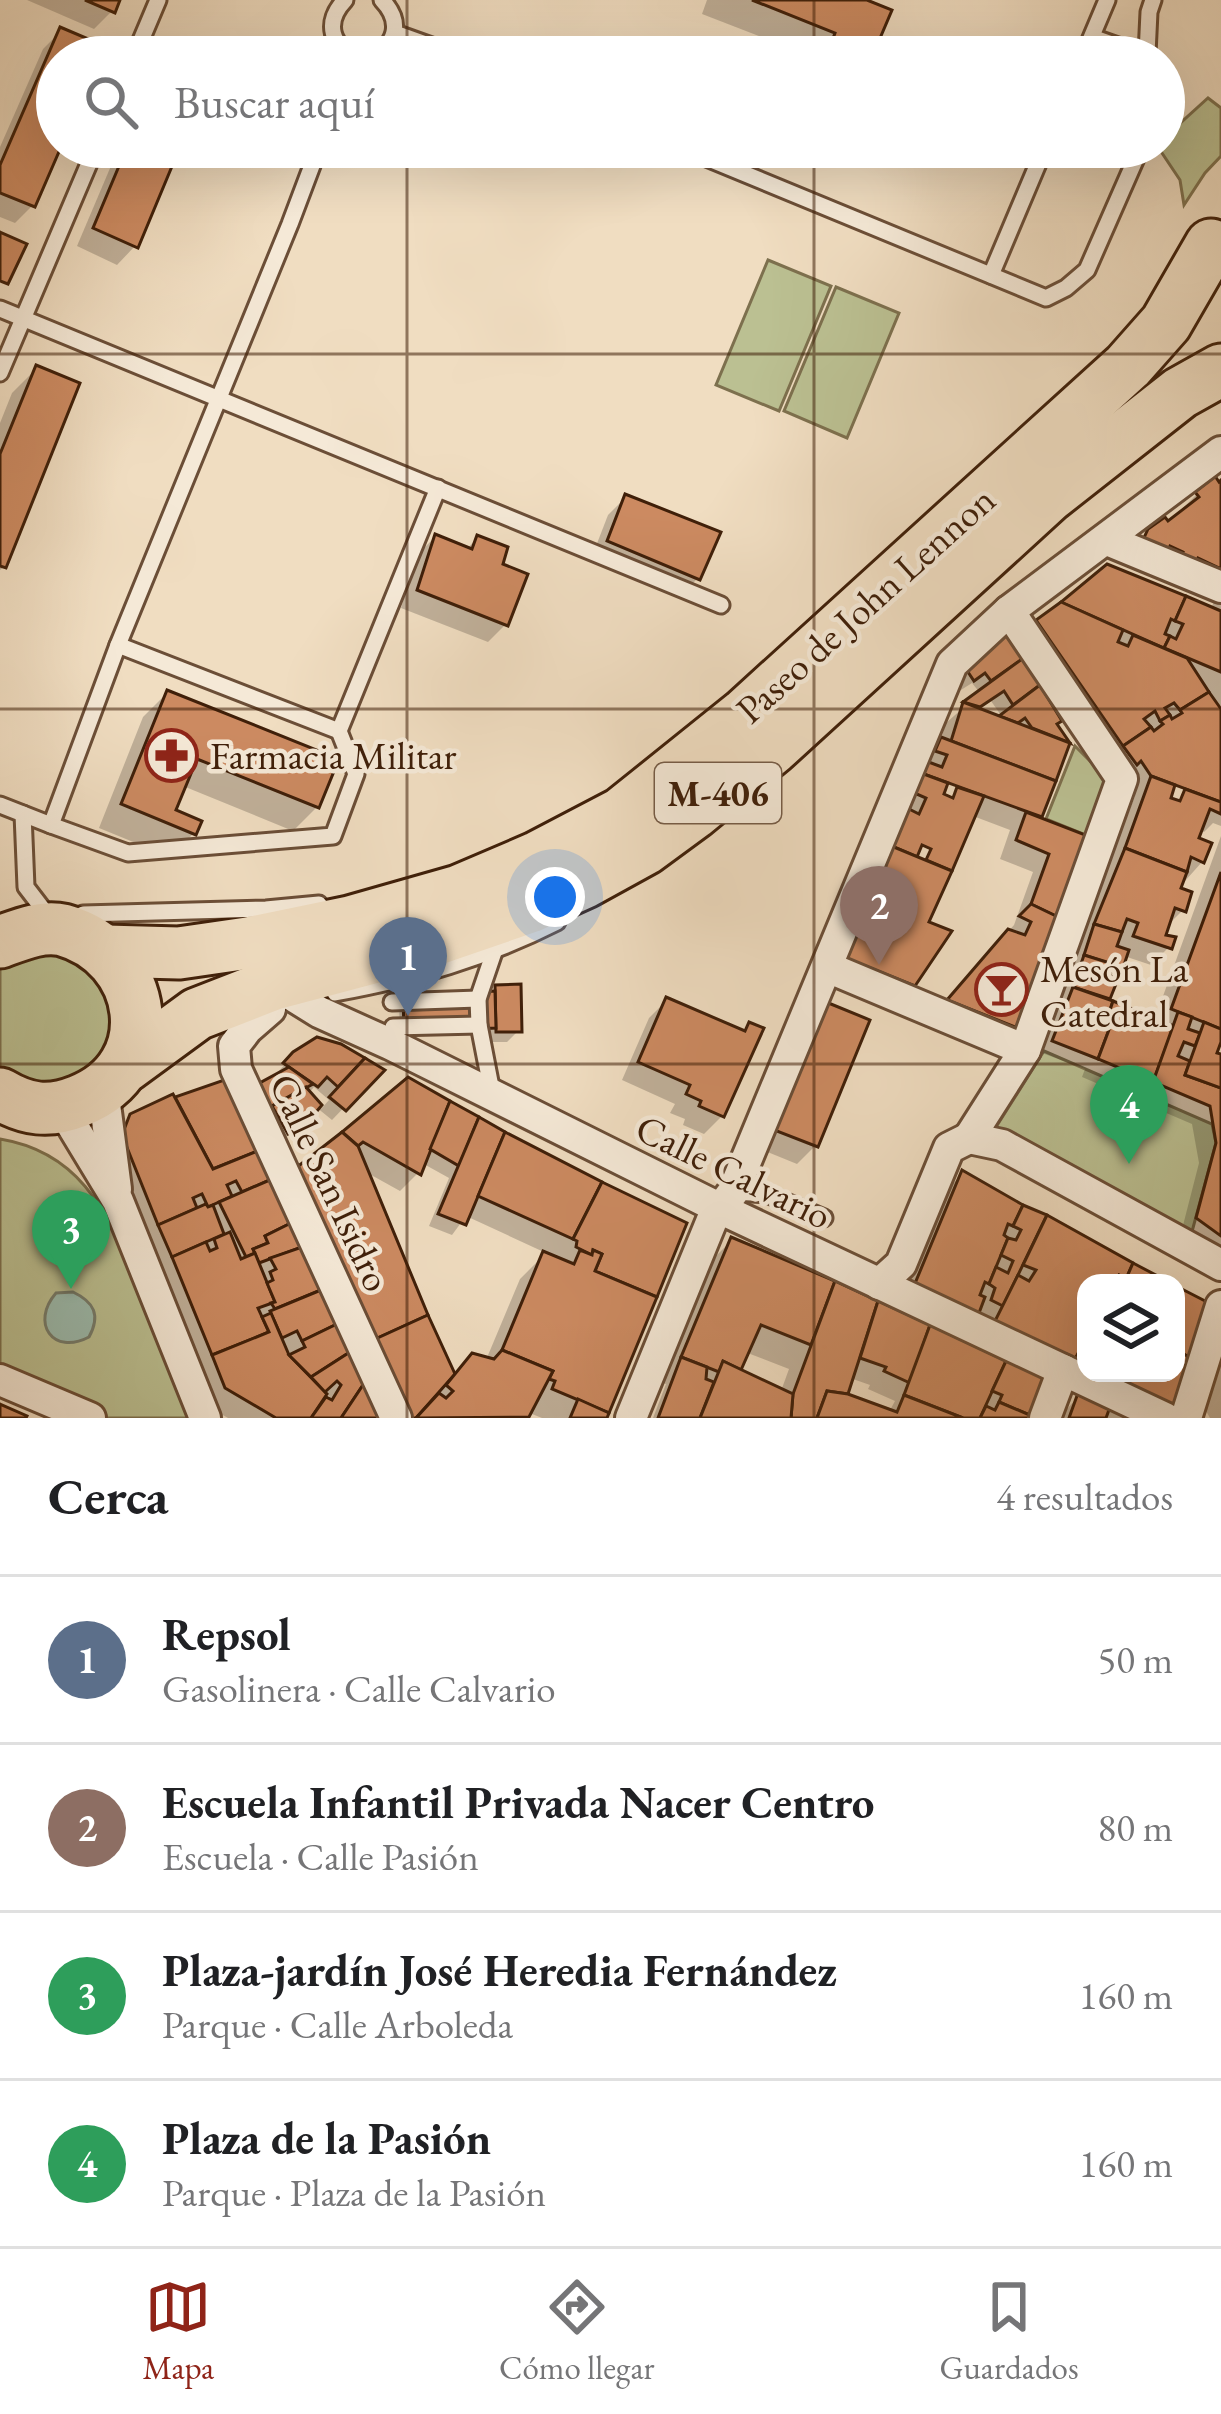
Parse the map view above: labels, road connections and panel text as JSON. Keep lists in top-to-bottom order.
{
  "streets": {
    "highway": ["Paseo de John Lennon", "M-406"],
    "street": ["Calle Calvario", "Calle San Isidro"]
  },
  "crossings": [
    ["Paseo de John Lennon", "M-406"],
    ["Paseo de John Lennon", "Calle Calvario"],
    ["Paseo de John Lennon", "Calle San Isidro"],
    ["Calle Calvario", "Calle San Isidro"]
  ],
  "places": {
    "pharmacy": ["Farmacia Militar"],
    "bar": ["Mesón La Catedral"]
  },
  "page": {
    "search": "Buscar aquí",
    "pins": [
      "2",
      "1",
      "4",
      "3"
    ],
    "heading": ["Cerca", "4 resultados"],
    "list": [
      {
        "mark": "1",
        "name": "Repsol",
        "note": "Gasolinera · Calle Calvario",
        "value": "50 m"
      },
      {
        "mark": "2",
        "name": "Escuela Infantil Privada Nacer Centro",
        "note": "Escuela · Calle Pasión",
        "value": "80 m"
      },
      {
        "mark": "3",
        "name": "Plaza-jardín José Heredia Fernández",
        "note": "Parque · Calle Arboleda",
        "value": "160 m"
      },
      {
        "mark": "4",
        "name": "Plaza de la Pasión",
        "note": "Parque · Plaza de la Pasión",
        "value": "160 m"
      }
    ],
    "nav": ["Mapa", "Cómo llegar", "Guardados"]
  }
}
